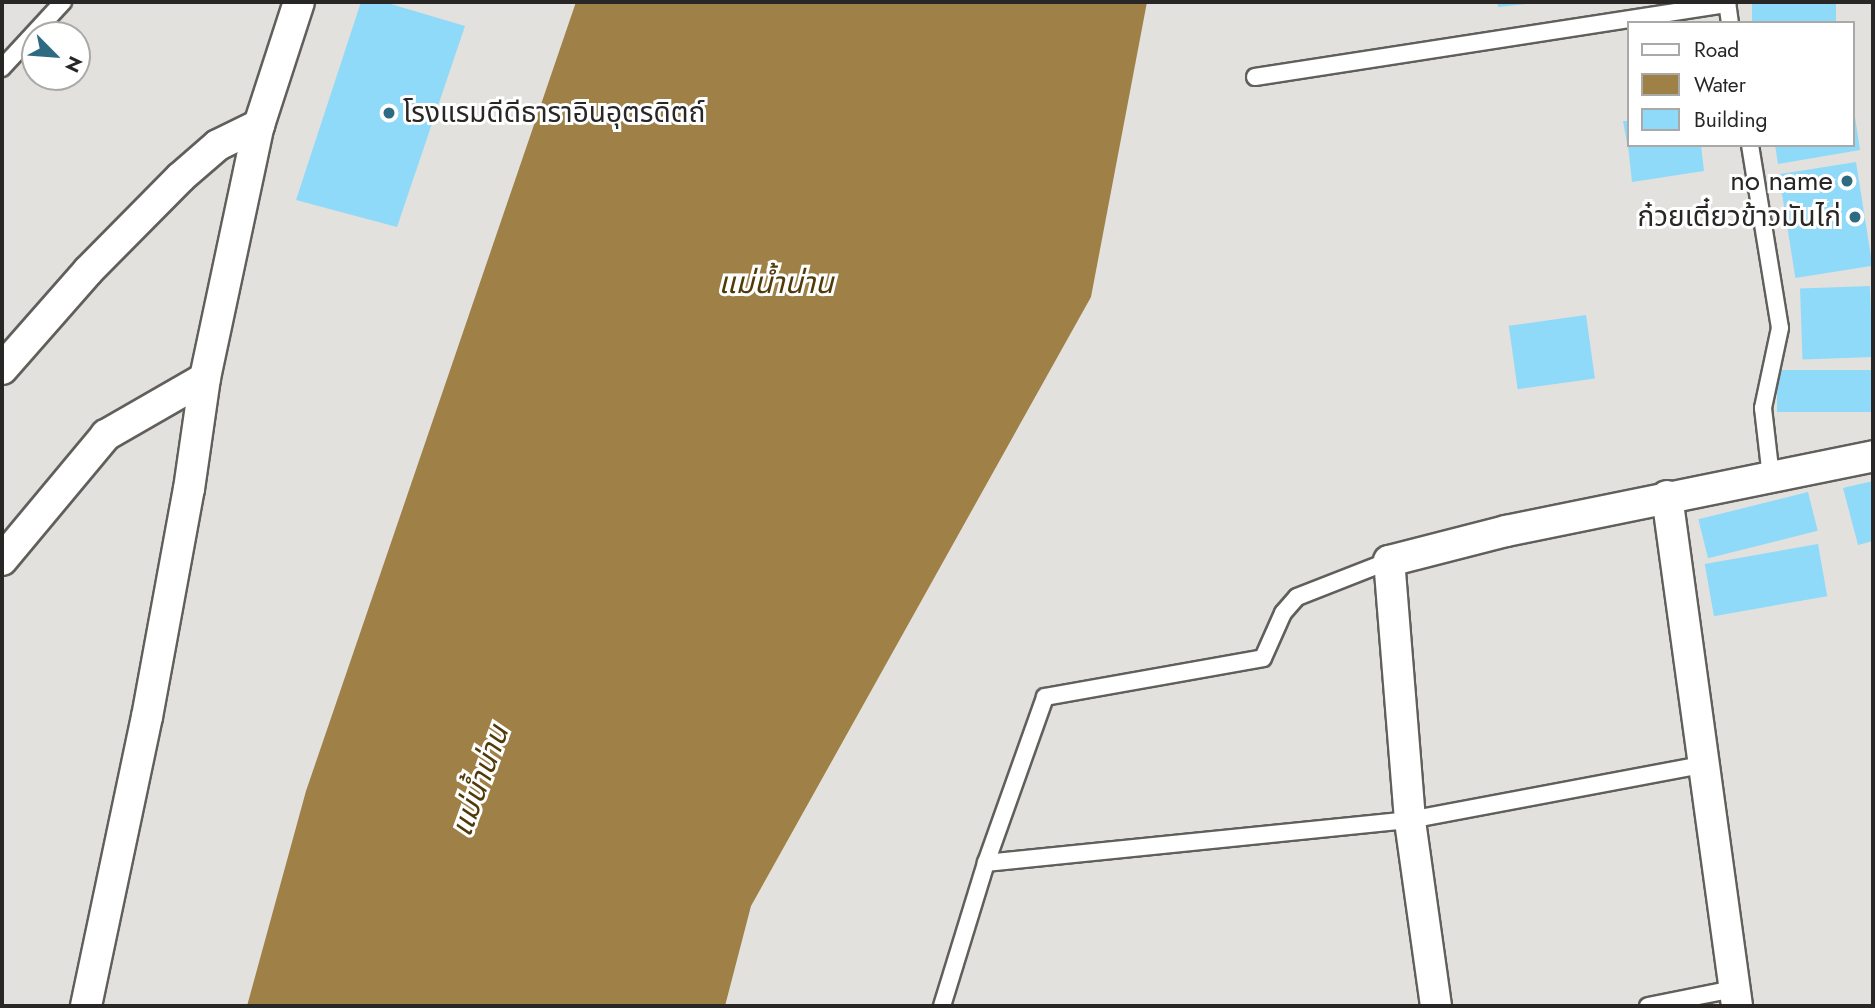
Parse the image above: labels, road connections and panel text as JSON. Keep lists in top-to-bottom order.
{
  "water": ["แม่น้ำน่าน"],
  "places": ["โรงแรมดีดีธาราอินอุตรดิตถ์", "no name", "ก๋วยเตี๋ยวข้าวมันไก่"],
  "legend": ["Road", "Water", "Building"],
  "north": "bottom right"
}
